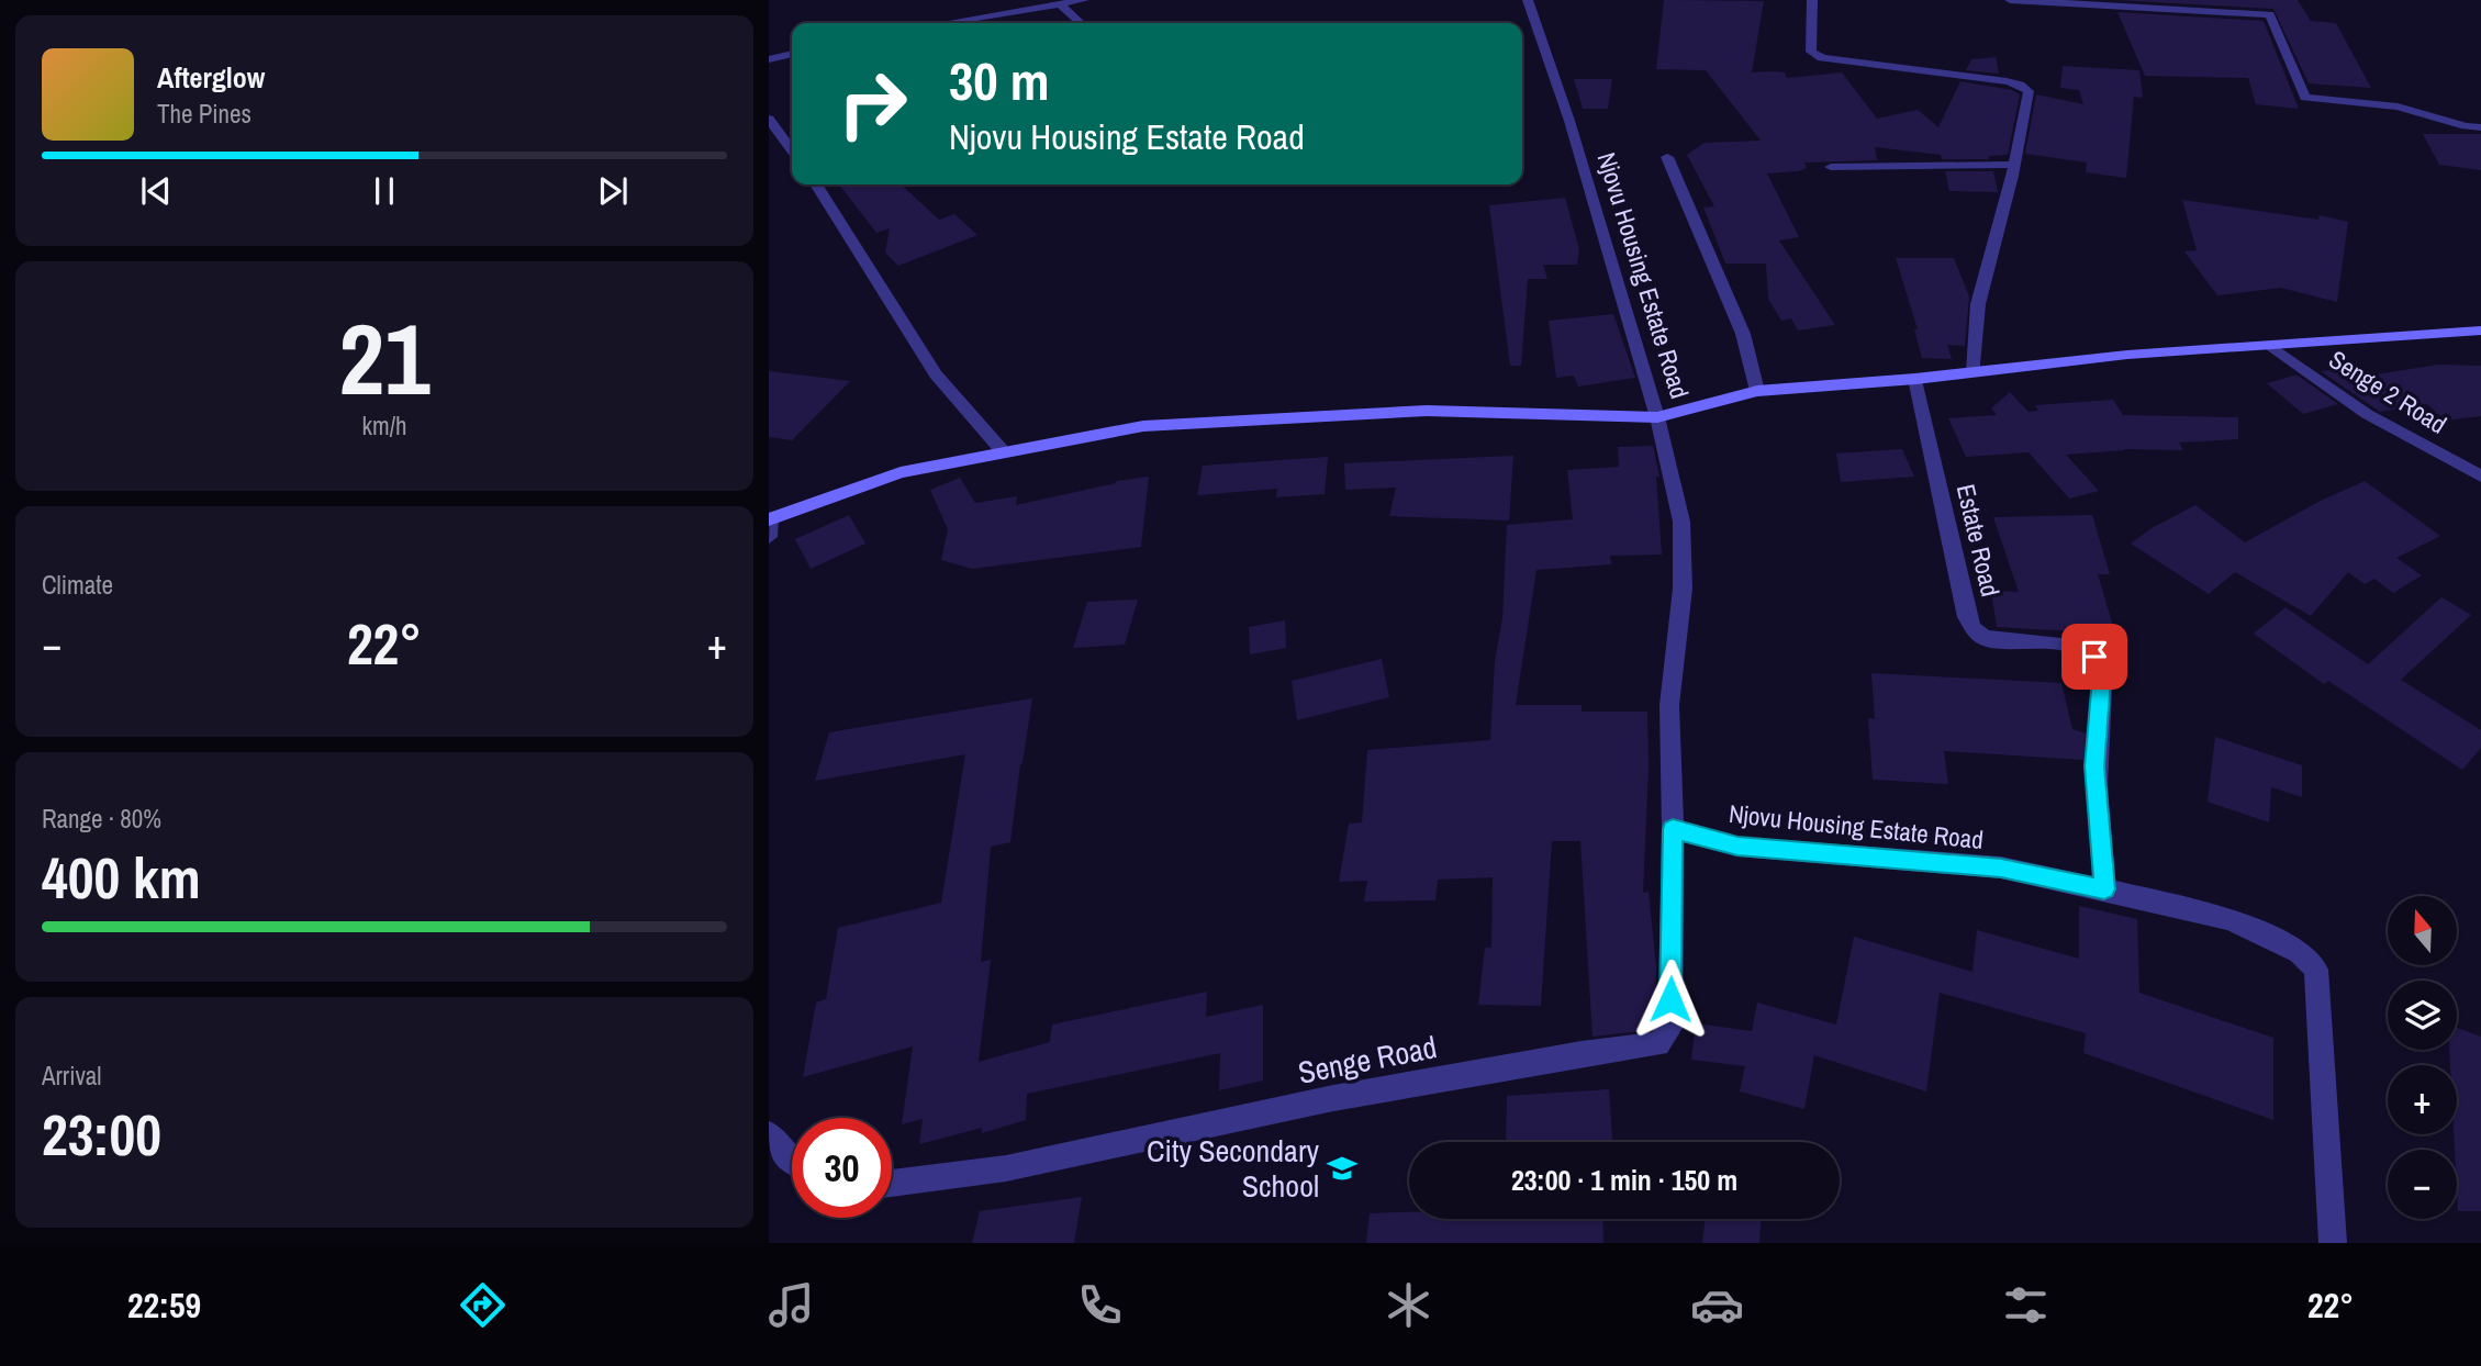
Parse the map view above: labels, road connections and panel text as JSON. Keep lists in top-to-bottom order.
{
  "streets": {
    "street": [
      "Njovu Housing Estate Road",
      "Senge 2 Road",
      "Estate Road",
      "Senge Road"
    ]
  },
  "crossings": [
    ["Njovu Housing Estate Road", "Estate Road"],
    ["Njovu Housing Estate Road", "Senge Road"]
  ],
  "places": {
    "school or university": ["City Secondary School"]
  },
  "north": "top",
  "page": {
    "turn": ["30 m", "Njovu Housing Estate Road"],
    "song": ["Afterglow", "The Pines"],
    "tile": [
      ["21", "km/h"],
      "Climate",
      ["Range · 80%", "400 km"],
      ["Arrival", "23:00"]
    ],
    "heat": ["−", "22°", "+"],
    "map_buttons": ["+", "−"],
    "limit": "30",
    "trip": "23:00 · 1 min · 150 m",
    "tabs": ["22:59", "22°"]
  }
}
